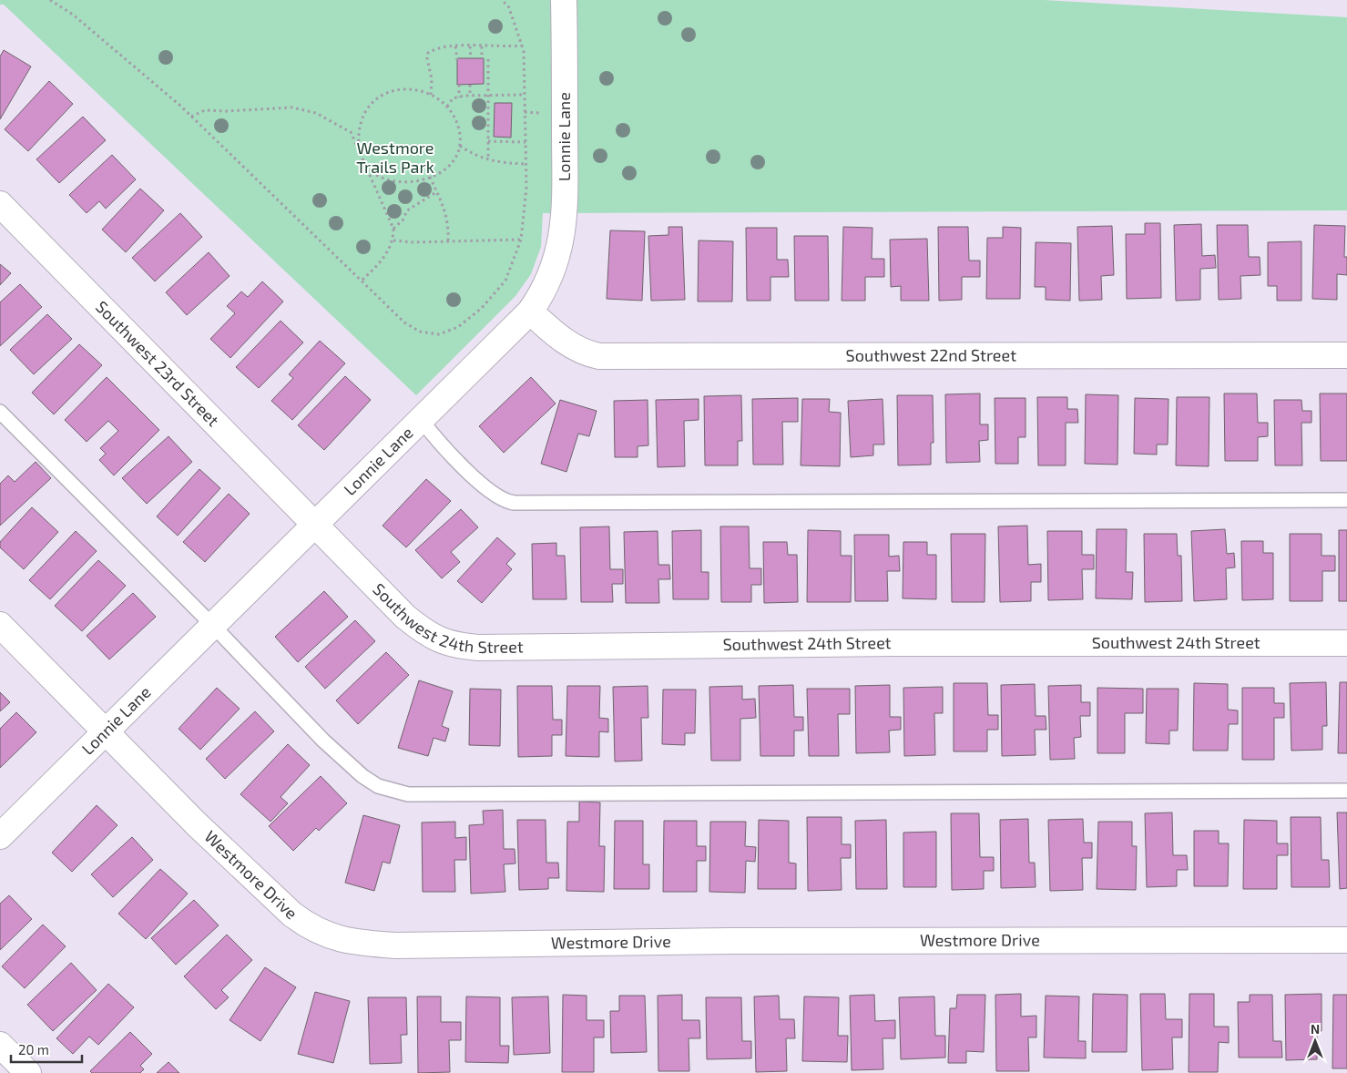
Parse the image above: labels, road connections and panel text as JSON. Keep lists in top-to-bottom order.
{
  "streets": {
    "street": [
      "Lonnie Lane",
      "Southwest 22nd Street",
      "Southwest 23rd Street",
      "Southwest 24th Street",
      "Westmore Drive"
    ]
  },
  "crossings": [
    ["Lonnie Lane", "Southwest 22nd Street"],
    ["Lonnie Lane", "Southwest 23rd Street"],
    ["Lonnie Lane", "Southwest 24th Street"],
    ["Lonnie Lane", "Westmore Drive"],
    ["Southwest 23rd Street", "Southwest 24th Street"]
  ],
  "parks": ["Westmore Trails Park"],
  "scale_bar": "20 m",
  "north": "top"
}
